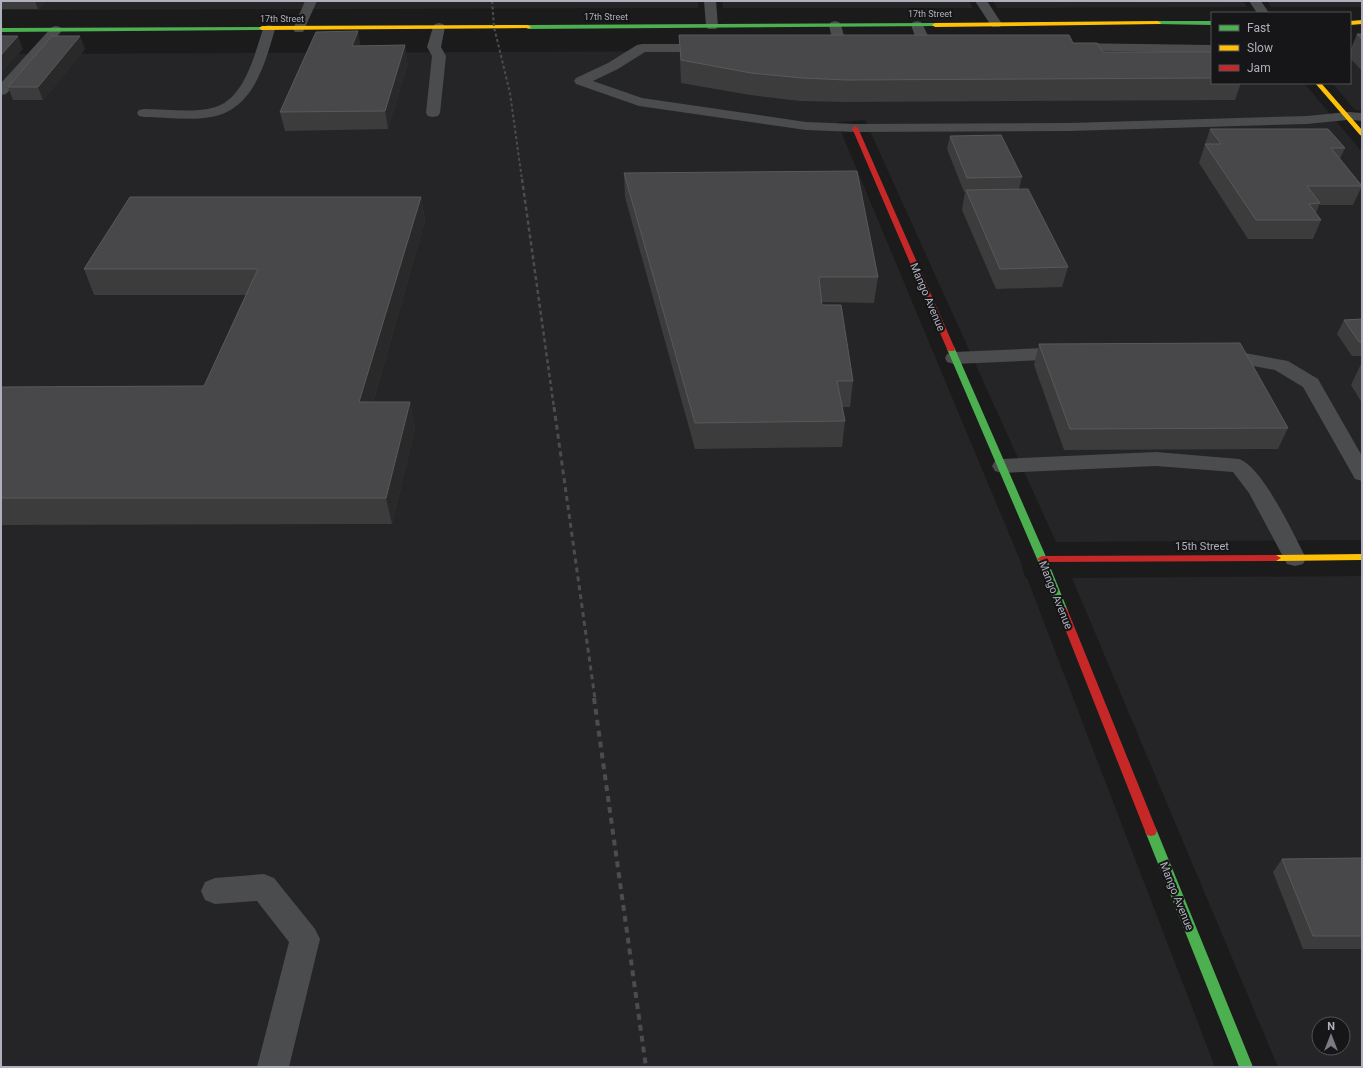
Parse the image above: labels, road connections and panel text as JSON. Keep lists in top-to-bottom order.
{
  "streets": {
    "main road": ["17th Street", "Mango Avenue", "15th Street"]
  },
  "crossings": [
    ["Mango Avenue", "15th Street"]
  ],
  "legend": ["Fast", "Slow", "Jam"],
  "north": "top"
}
